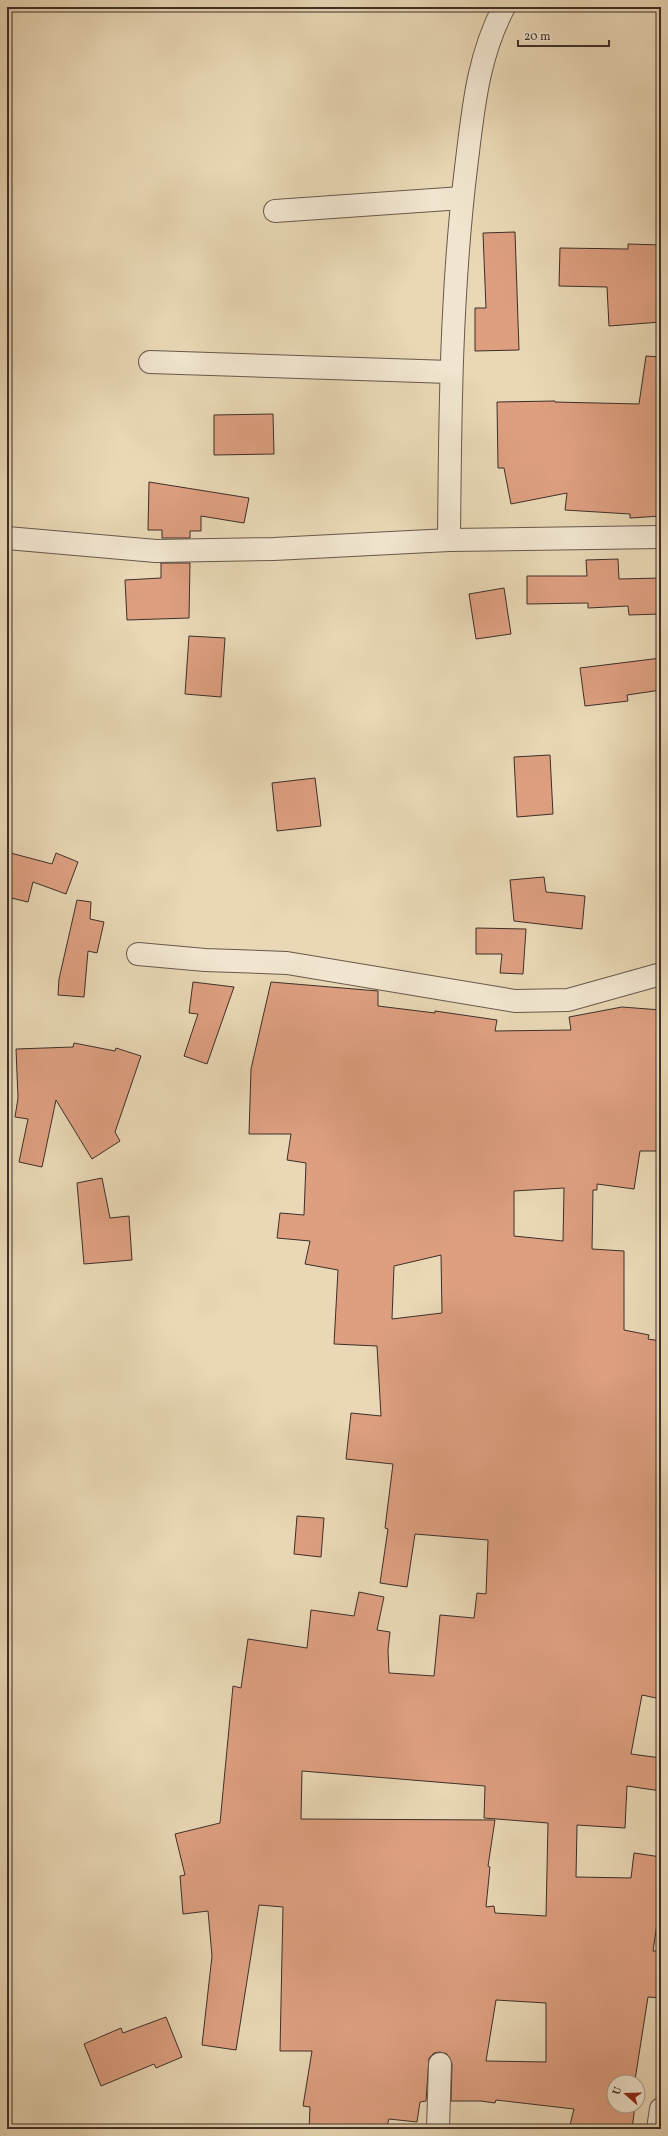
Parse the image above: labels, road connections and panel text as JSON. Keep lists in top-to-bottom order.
{
  "scale_bar": "20 m",
  "north": "left"
}
